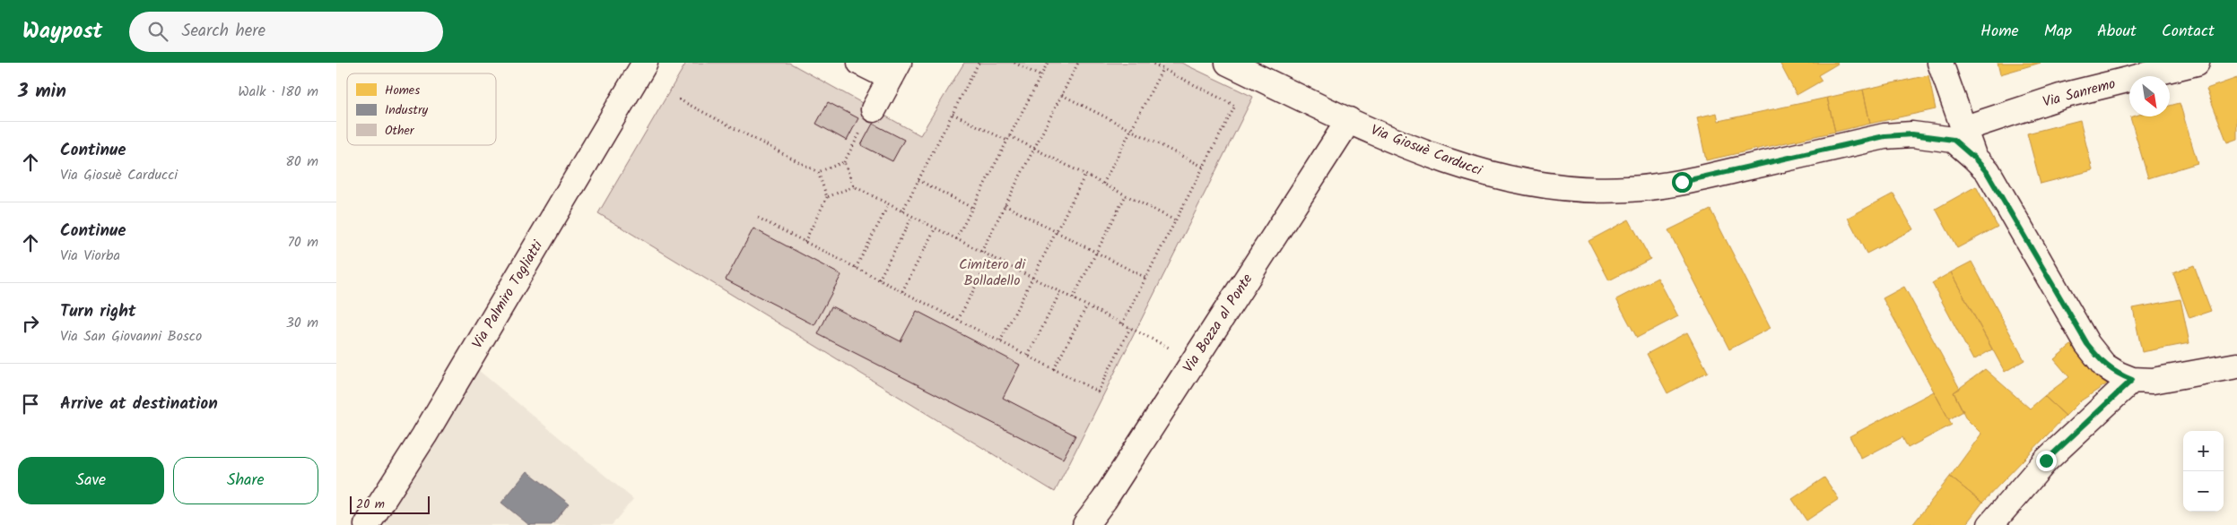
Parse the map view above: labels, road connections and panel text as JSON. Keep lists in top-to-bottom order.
{
  "streets": {
    "street": [
      "Via Sanremo",
      "Via Giosuè Carducci",
      "Via Palmiro Togliatti",
      "Via Bozza al Ponte"
    ]
  },
  "crossings": [
    ["Via Giosuè Carducci", "Via Bozza al Ponte"]
  ],
  "parks": ["Cimitero di Bolladello"],
  "legend": ["Homes", "Industry", "Other"],
  "scale_bar": "20 m",
  "north": "bottom right",
  "page": {
    "header": "Waypost",
    "search": "Search here",
    "nav": [
      "Home",
      "Map",
      "About",
      "Contact"
    ],
    "heading": ["3 min", "Walk · 180 m"],
    "list": [
      ["Continue", "Via Giosuè Carducci", "80 m"],
      ["Continue", "Via Viorba", "70 m"],
      ["Turn right", "Via San Giovanni Bosco", "30 m"],
      "Arrive at destination"
    ],
    "map_buttons": ["+", "−"],
    "buttons": ["Save", "Share"],
    "scale": "20 m"
  }
}
